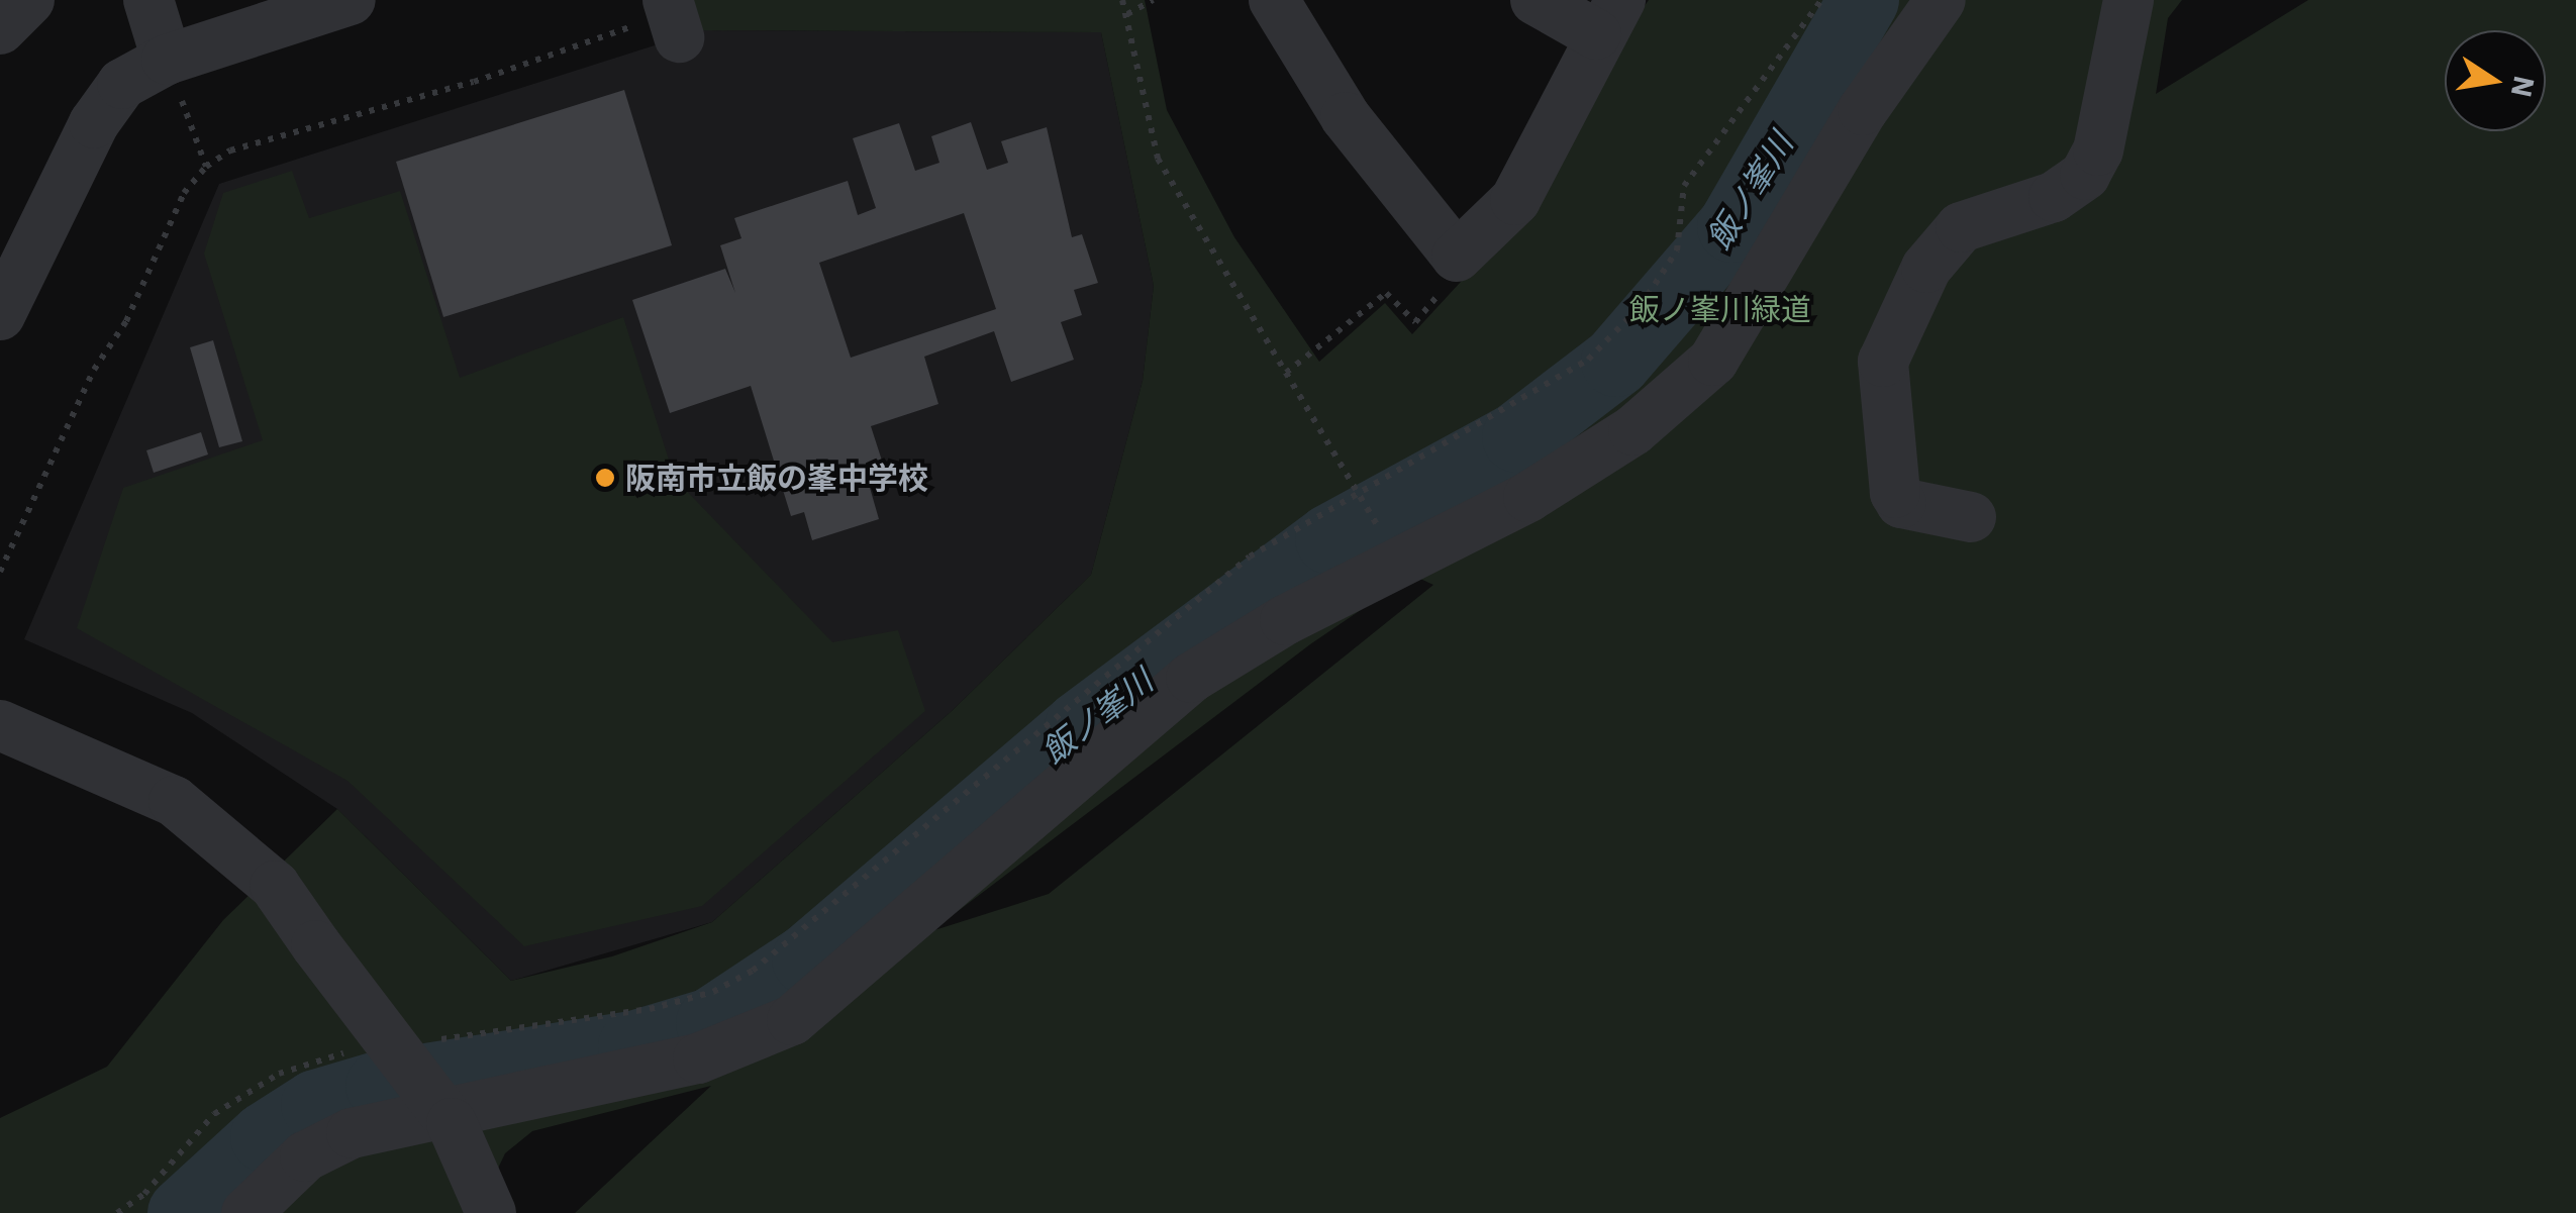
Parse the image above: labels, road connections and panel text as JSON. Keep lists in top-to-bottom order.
{
  "water": ["飯ノ峯川"],
  "parks": ["飯ノ峯川緑道"],
  "places": ["阪南市立飯の峯中学校"],
  "north": "right"
}
